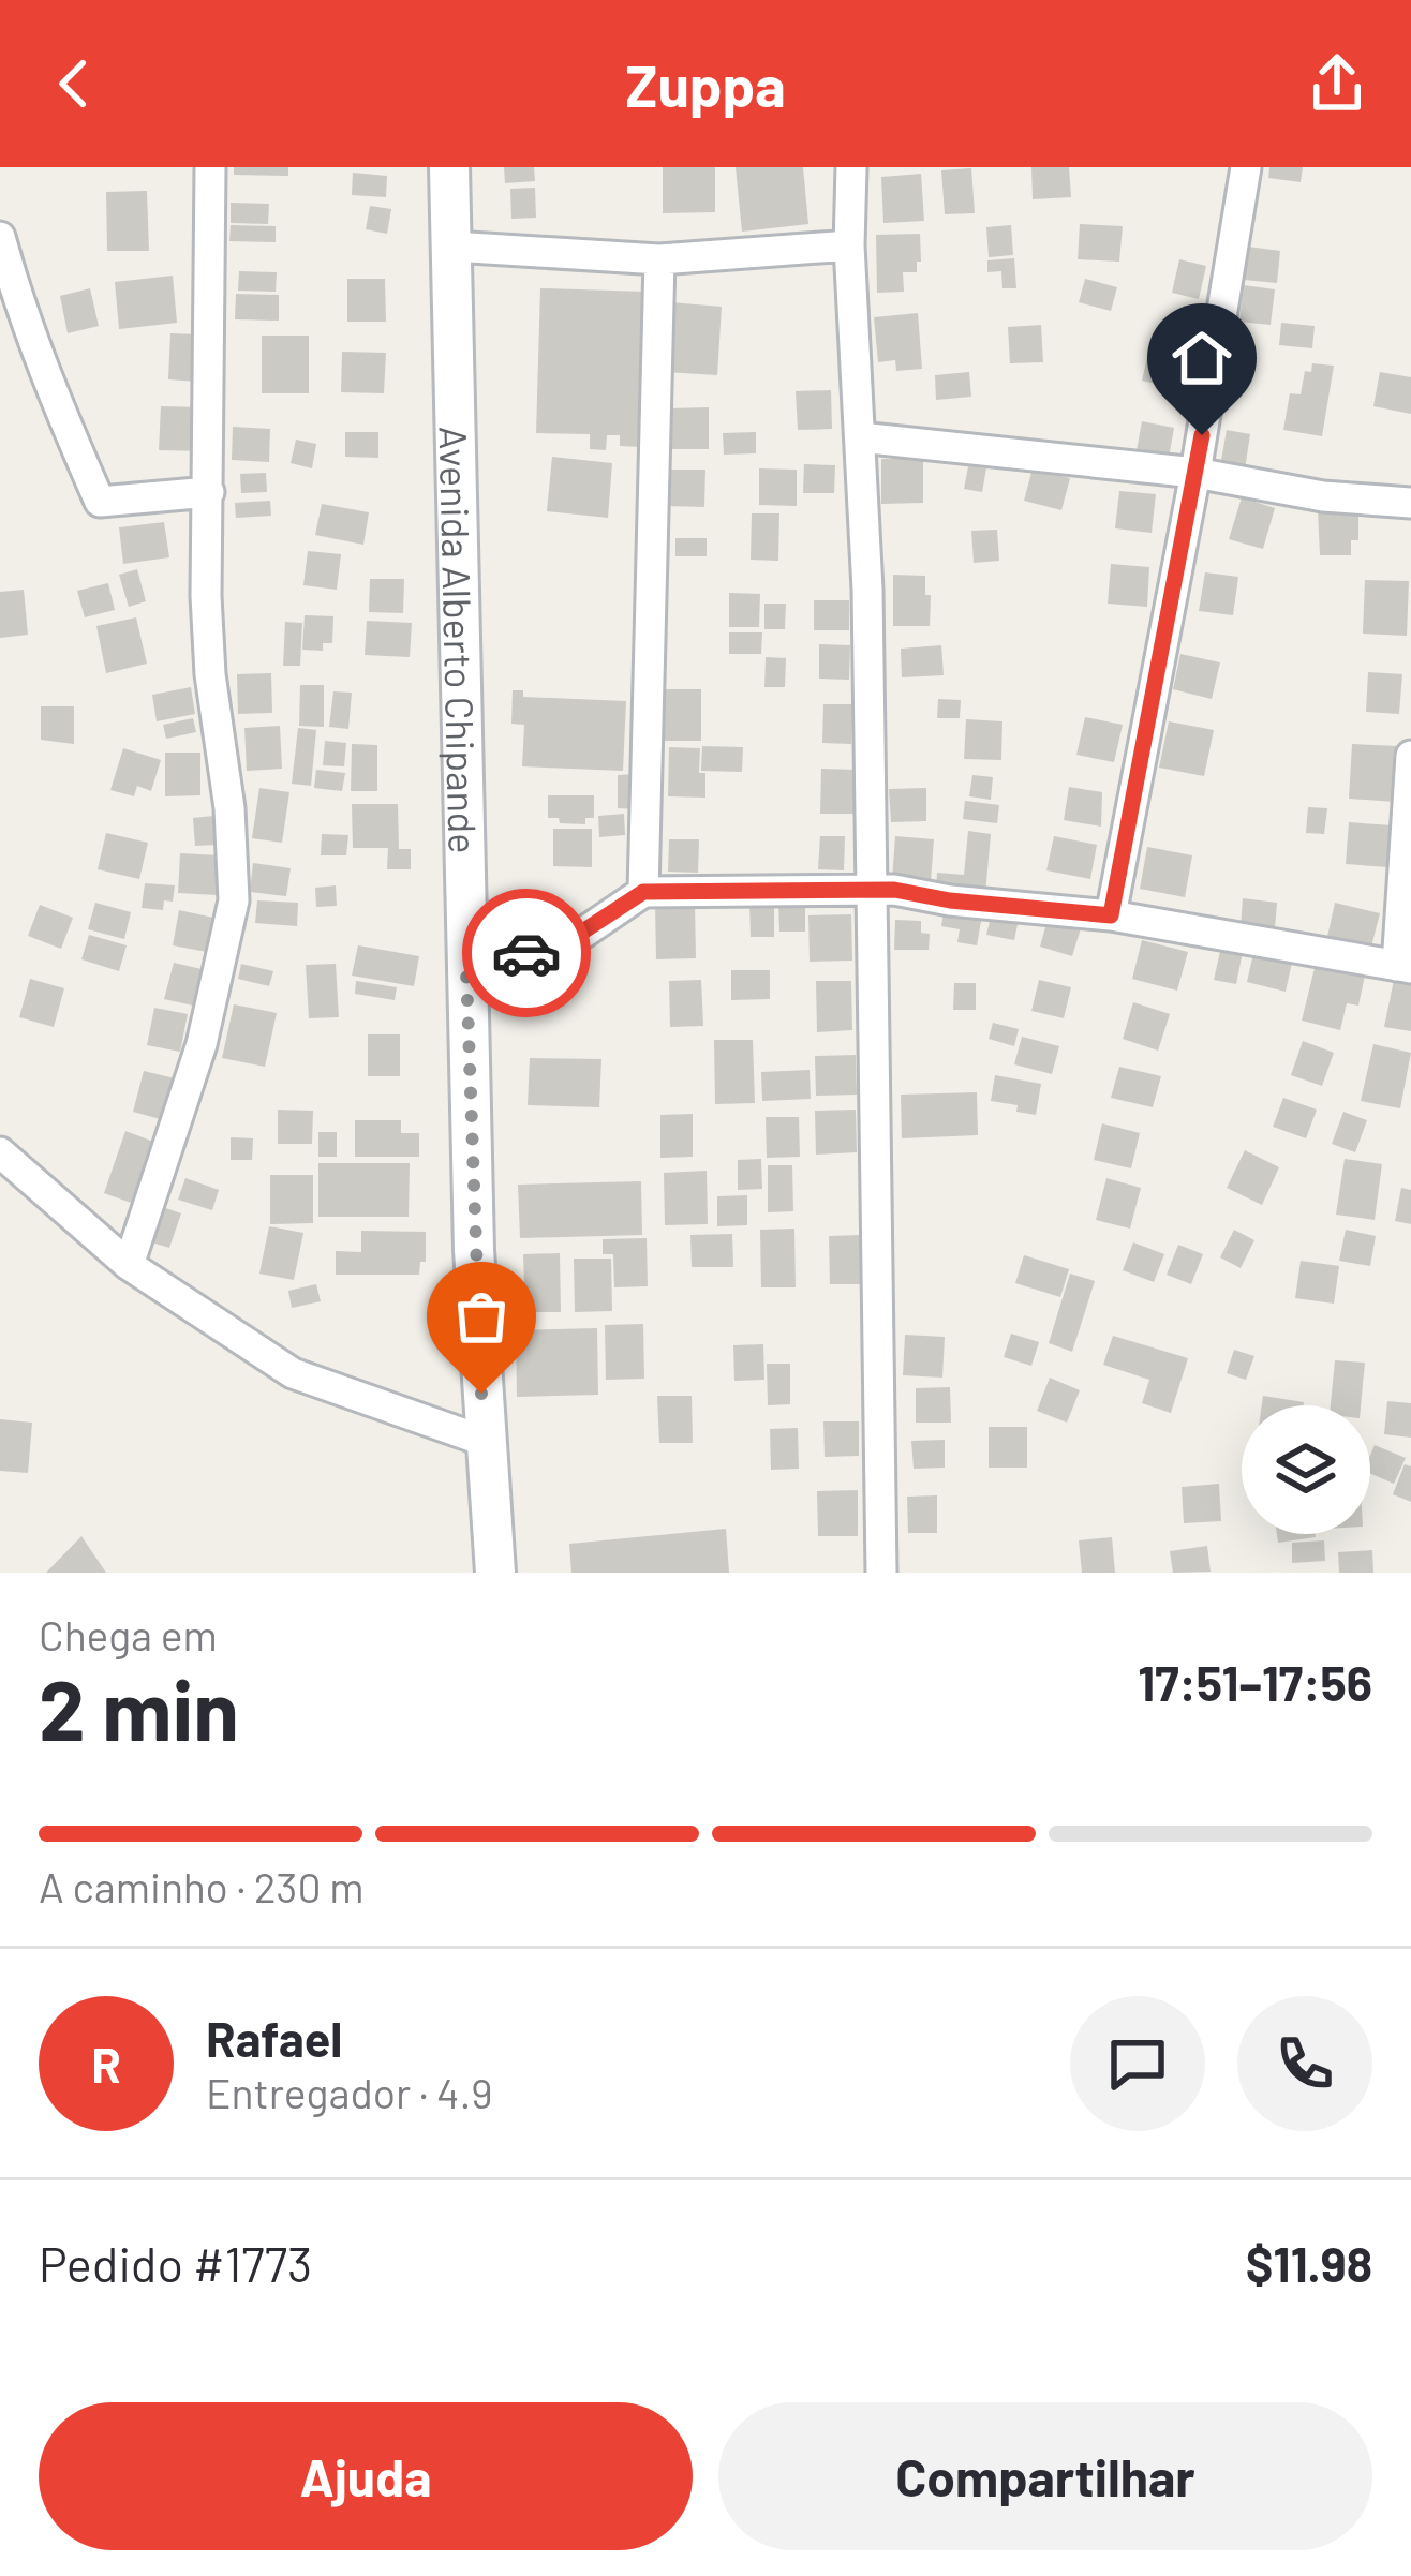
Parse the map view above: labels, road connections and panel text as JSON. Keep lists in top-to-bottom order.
{
  "streets": {
    "main road": ["Avenida Alberto Chipande"]
  },
  "page": {
    "header": "Zuppa",
    "heading": ["2 min", "Chega em", "17:51–17:56"],
    "panel": [
      "Rafael",
      "Entregador · 4.9",
      "Pedido #1773",
      "$11.98"
    ],
    "bar": "A caminho · 230 m",
    "round": "R",
    "buttons": ["Ajuda", "Compartilhar"]
  }
}
